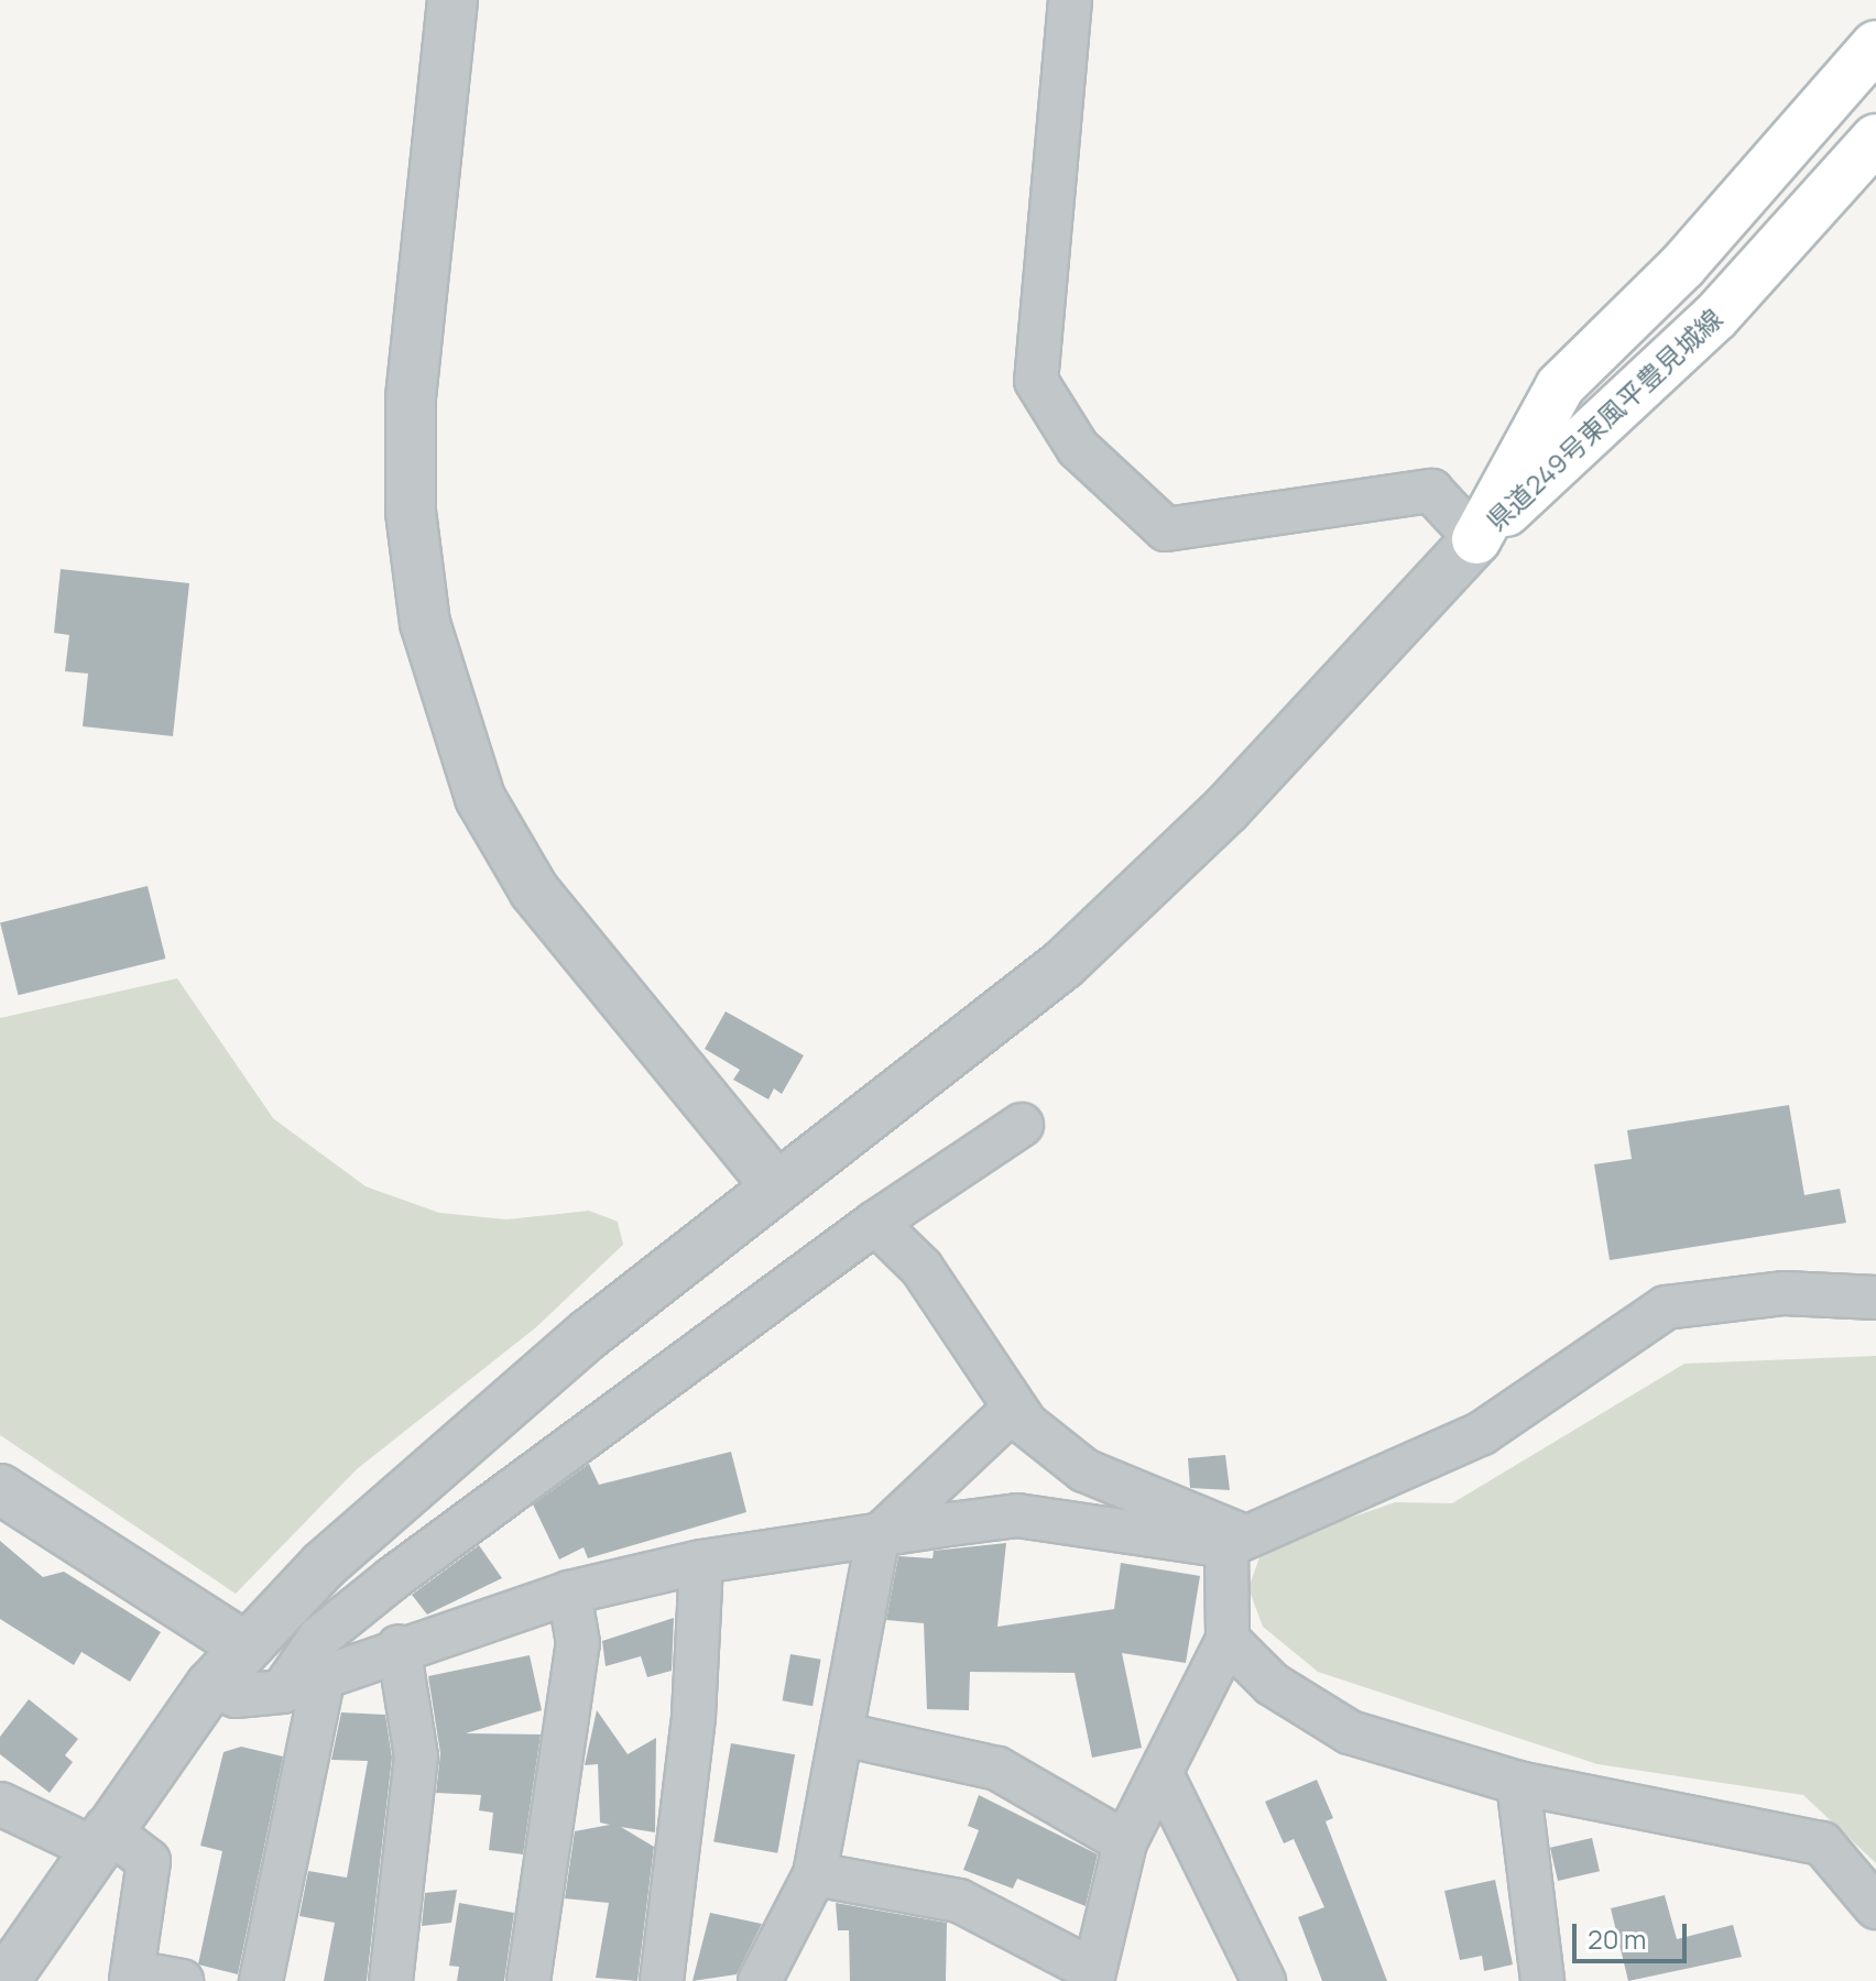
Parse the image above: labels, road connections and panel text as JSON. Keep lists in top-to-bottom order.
{
  "streets": {
    "main road": ["県道249号東風平豊見城線"]
  },
  "scale_bar": "20 m"
}
